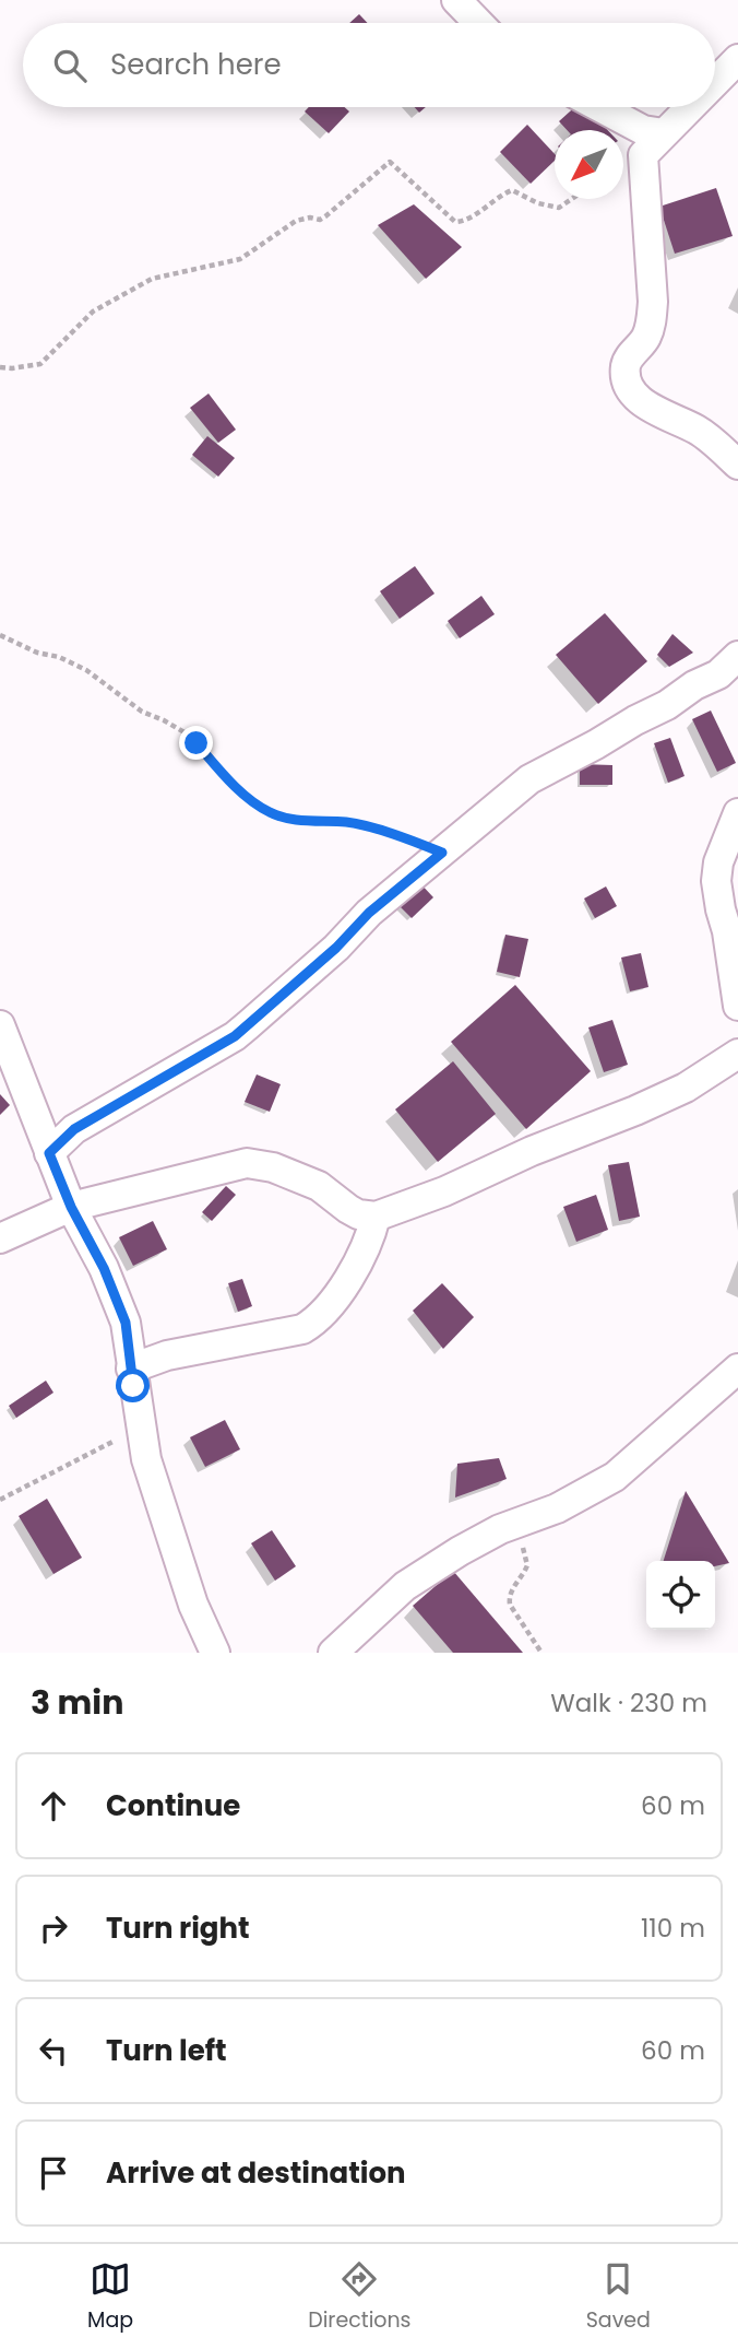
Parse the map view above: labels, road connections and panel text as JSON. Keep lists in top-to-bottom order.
{
  "north": "bottom left",
  "page": {
    "search": "Search here",
    "heading": ["3 min", "Walk · 230 m"],
    "list": [
      ["Continue", "60 m"],
      ["Turn right", "110 m"],
      ["Turn left", "60 m"],
      "Arrive at destination"
    ],
    "nav": ["Map", "Directions", "Saved"]
  }
}
